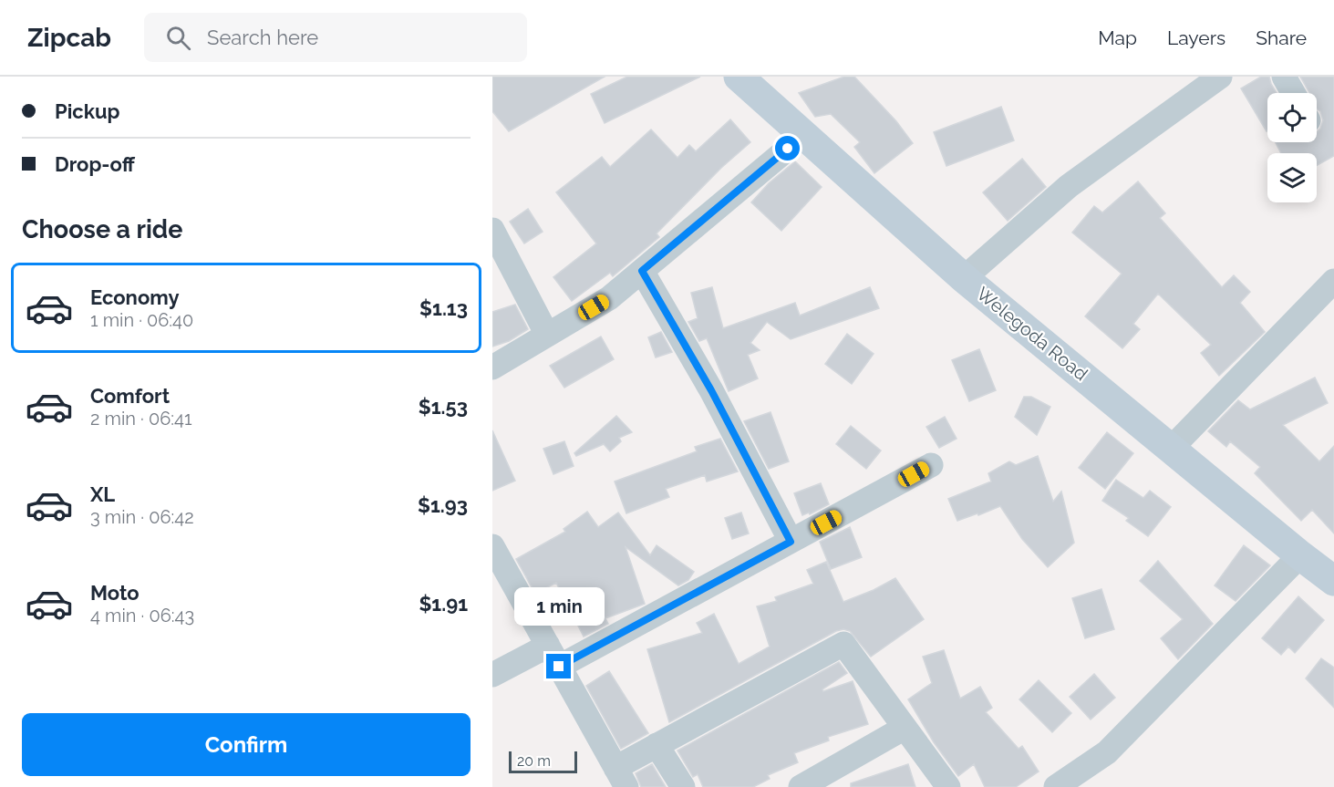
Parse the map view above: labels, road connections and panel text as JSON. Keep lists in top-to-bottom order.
{
  "streets": {
    "street": ["Welegoda Road"]
  },
  "scale_bar": "20 m",
  "page": {
    "header": "Zipcab",
    "search": "Search here",
    "nav": ["Map", "Layers", "Share"],
    "banner": ["Pickup", "Drop-off"],
    "heading": "Choose a ride",
    "list": [
      {
        "name": "Economy",
        "note": "1 min · 06:40",
        "value": "$1.13"
      },
      {
        "name": "Comfort",
        "note": "2 min · 06:41",
        "value": "$1.53"
      },
      {
        "name": "XL",
        "note": "3 min · 06:42",
        "value": "$1.93"
      },
      {
        "name": "Moto",
        "note": "4 min · 06:43",
        "value": "$1.91"
      }
    ],
    "bubble": "1 min",
    "buttons": "Confirm",
    "scale": "20 m"
  }
}
